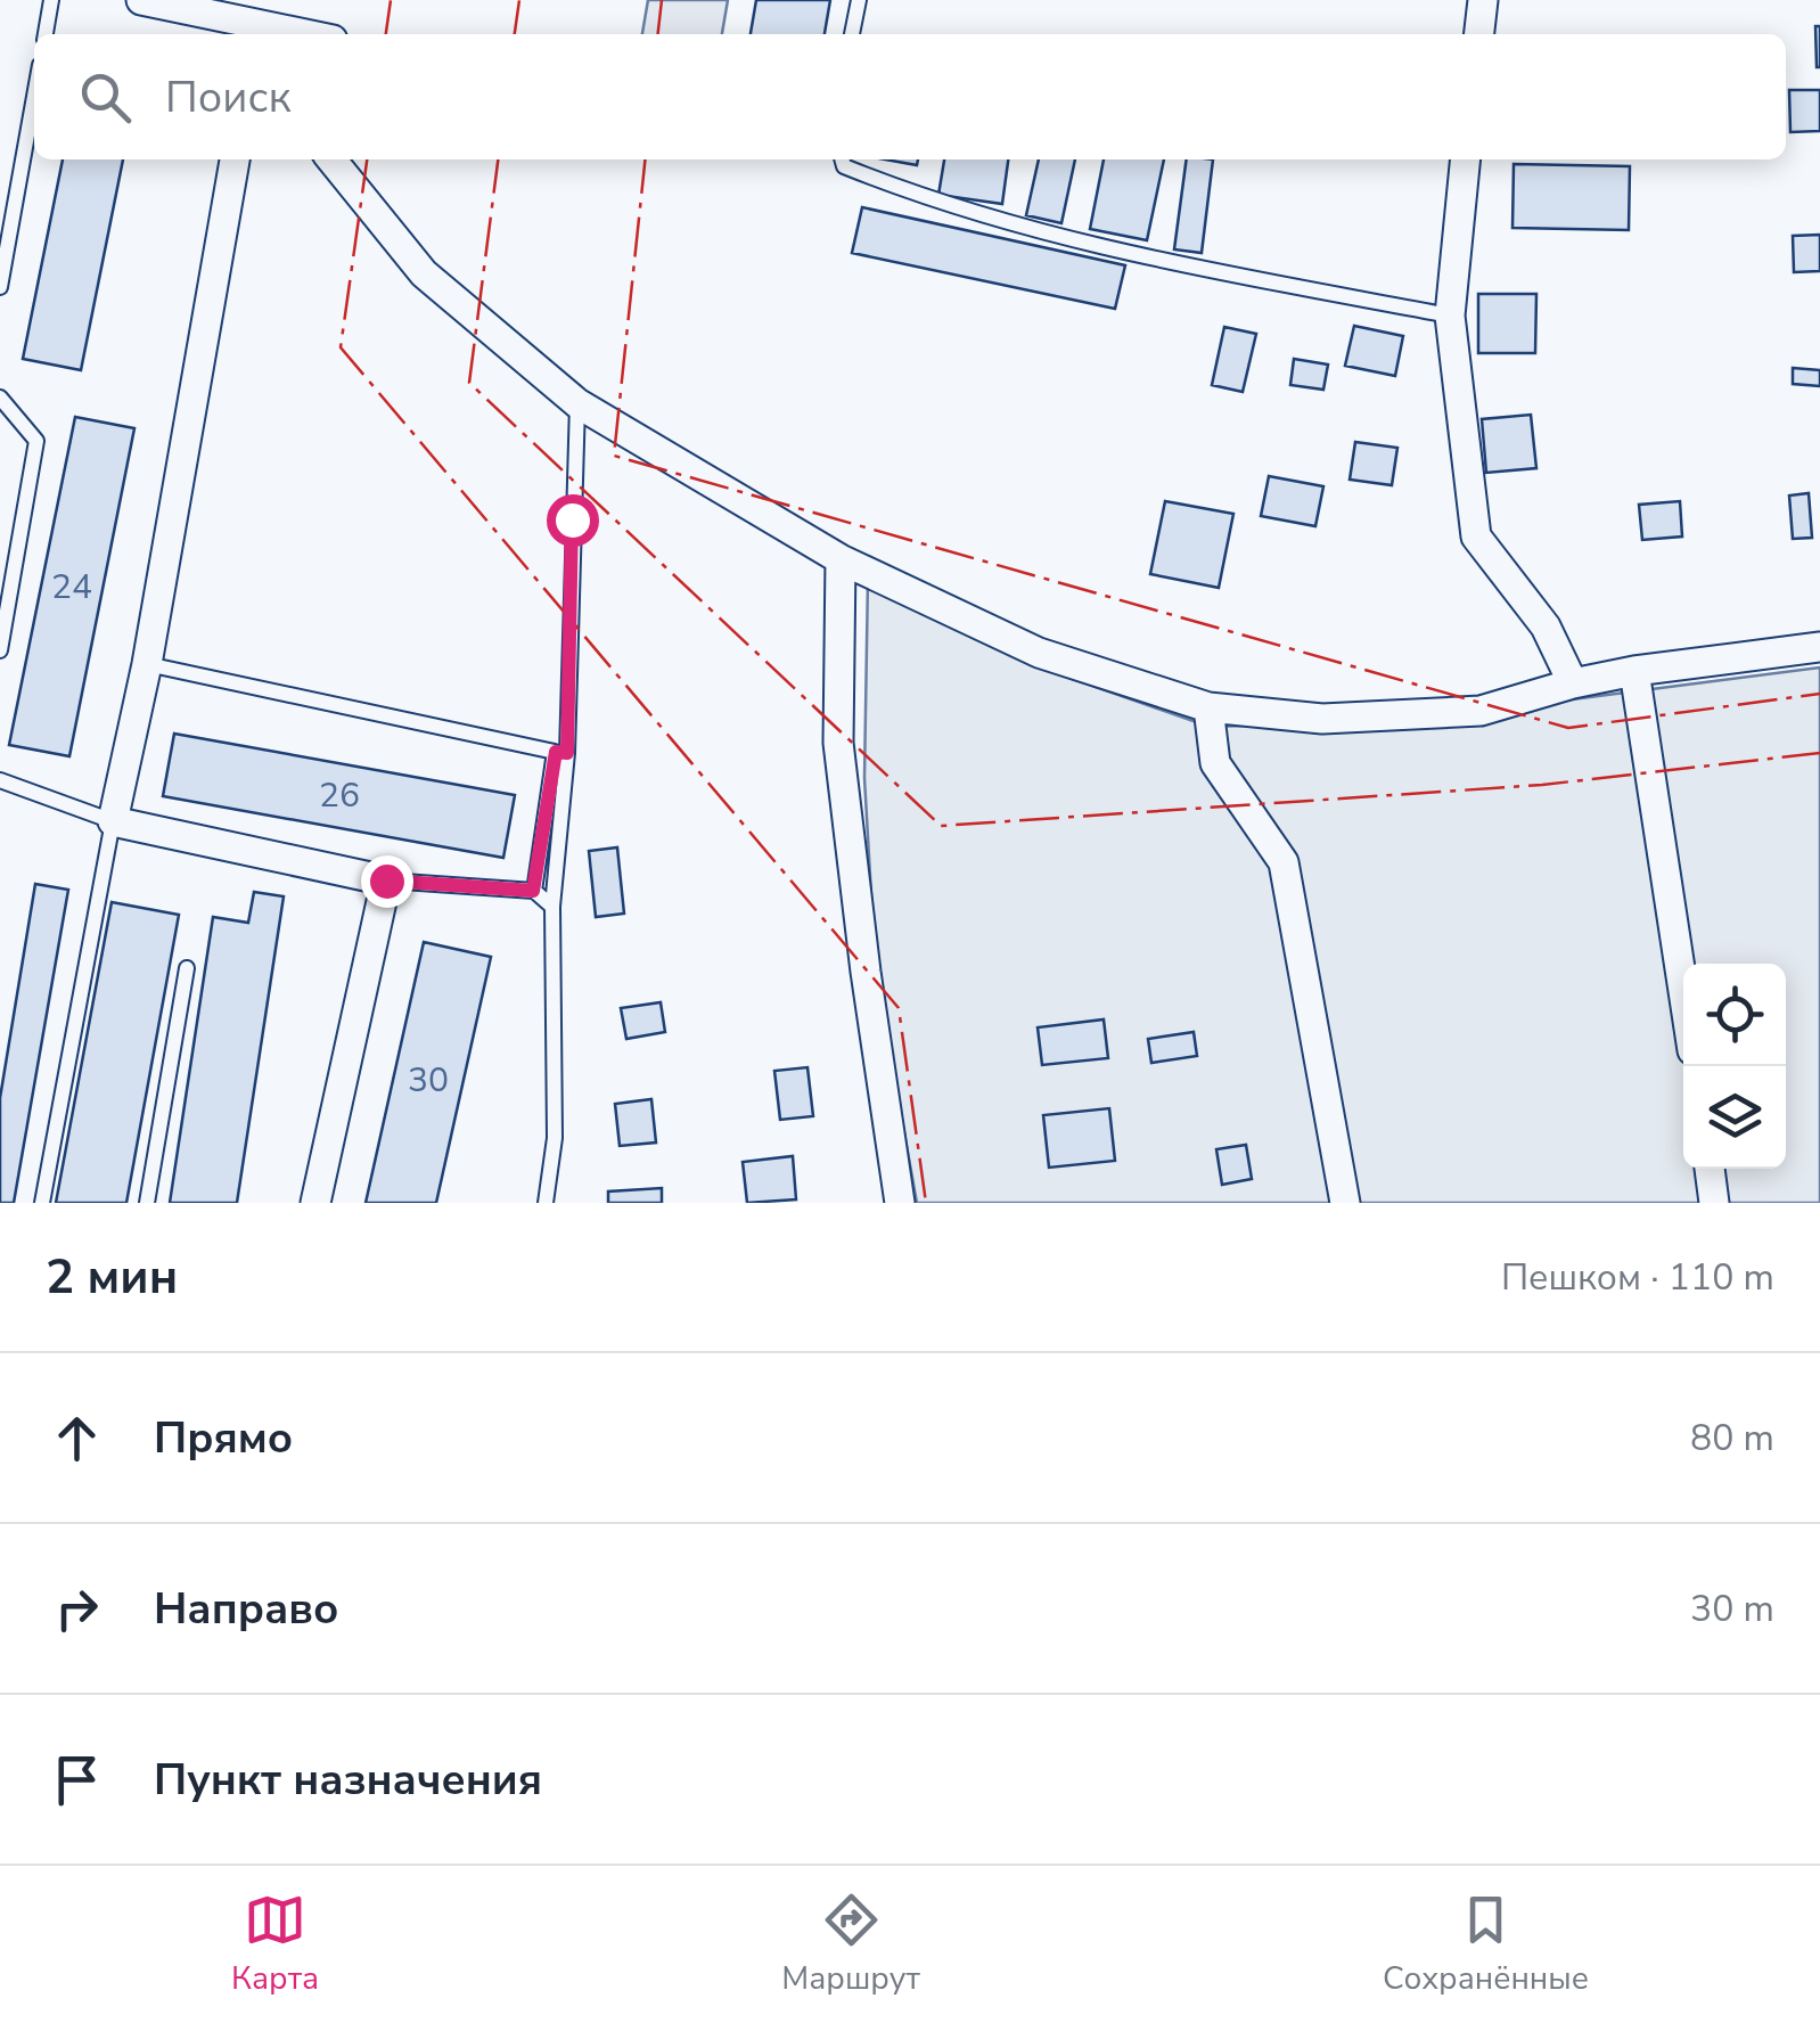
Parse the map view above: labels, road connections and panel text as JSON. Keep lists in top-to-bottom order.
{
  "house_numbers": ["24", "26", "30"],
  "page": {
    "search": "Поиск",
    "heading": ["2 мин", "Пешком · 110 m"],
    "list": [
      ["Прямо", "80 m"],
      ["Направо", "30 m"],
      "Пункт назначения"
    ],
    "nav": ["Карта", "Маршрут", "Сохранённые"]
  }
}
